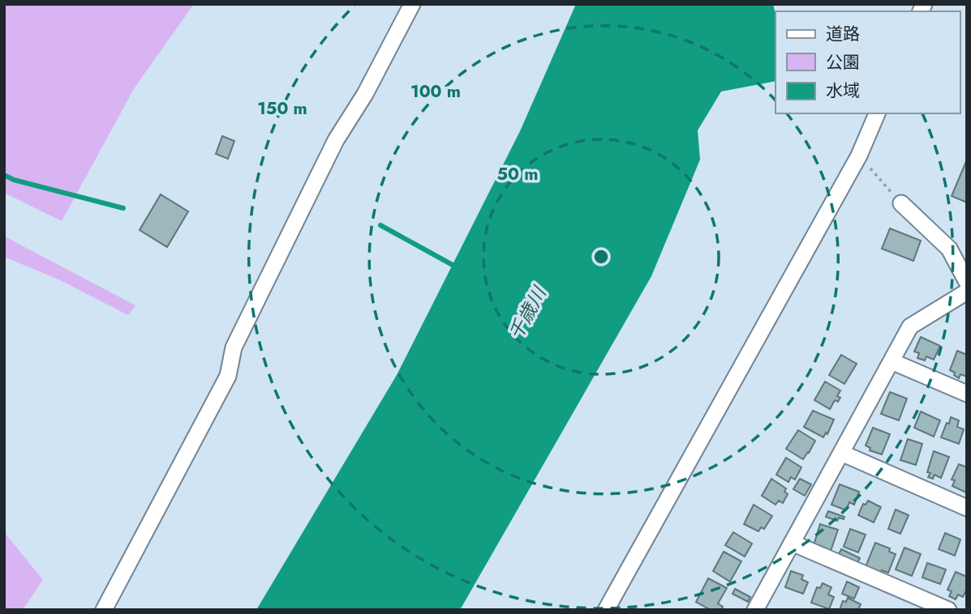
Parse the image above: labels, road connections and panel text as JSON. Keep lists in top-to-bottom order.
{
  "water": ["千歳川"],
  "legend": ["道路", "公園", "水域"],
  "rings": ["100 m", "150 m", "50 m"]
}
